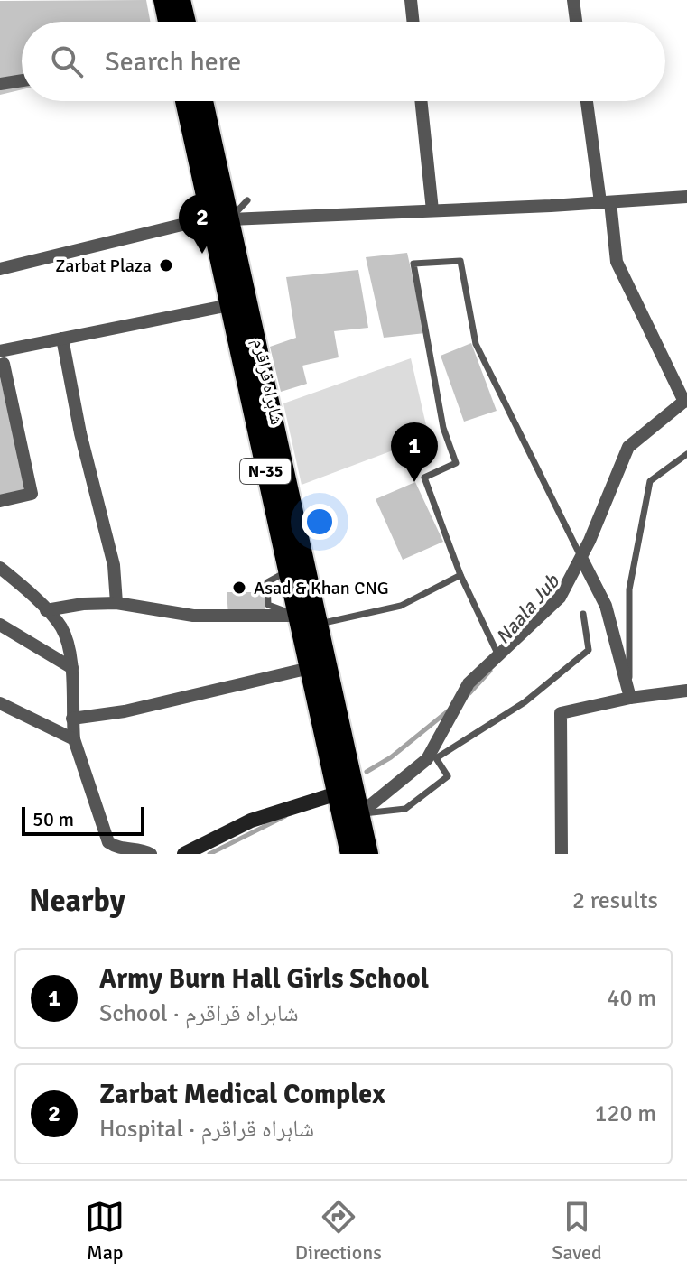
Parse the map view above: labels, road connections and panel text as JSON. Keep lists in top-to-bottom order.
{
  "streets": {
    "highway": ["شاہراہ قراقرم", "N-35"]
  },
  "water": ["Naala Jub"],
  "places": ["Zarbat Plaza", "Asad & Khan CNG"],
  "scale_bar": "50 m",
  "page": {
    "search": "Search here",
    "pins": ["2", "1"],
    "scale": "50 m",
    "heading": ["Nearby", "2 results"],
    "list": [
      {
        "mark": "1",
        "name": "Army Burn Hall Girls School",
        "note": "School · شاہراہ قراقرم",
        "value": "40 m"
      },
      {
        "mark": "2",
        "name": "Zarbat Medical Complex",
        "note": "Hospital · شاہراہ قراقرم",
        "value": "120 m"
      }
    ],
    "nav": ["Map", "Directions", "Saved"]
  }
}
